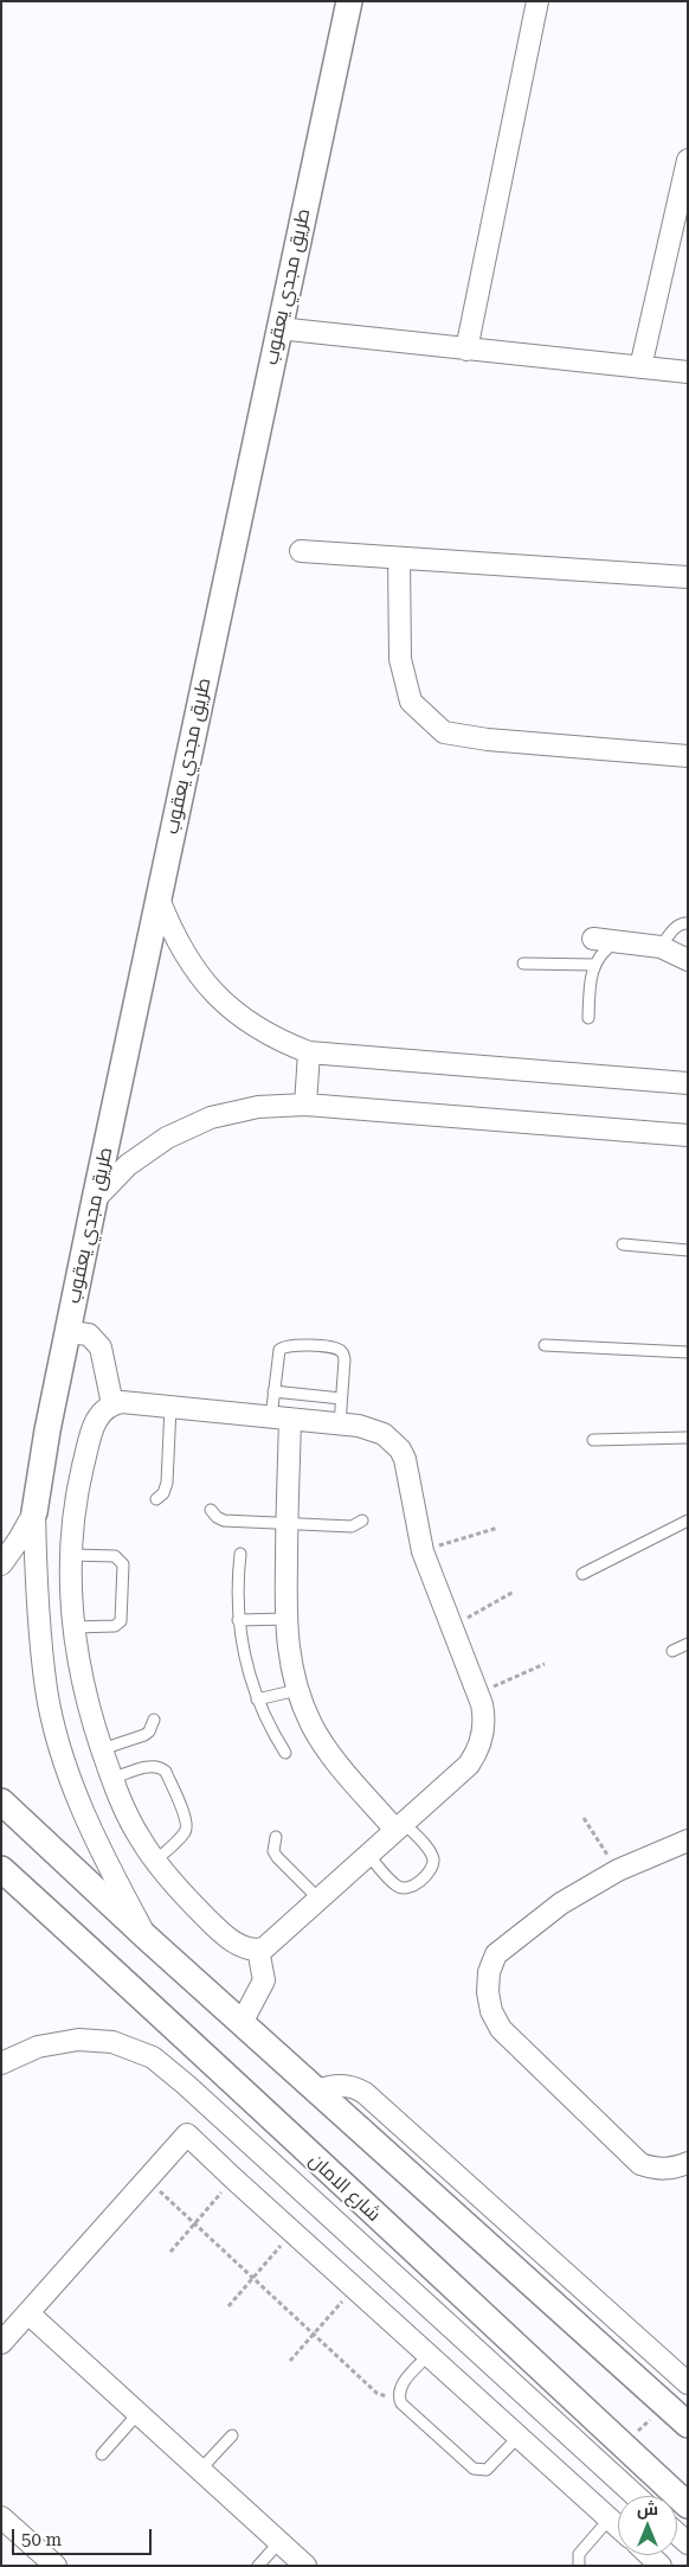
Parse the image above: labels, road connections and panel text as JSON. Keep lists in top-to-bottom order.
{
  "streets": {
    "street": ["طريق مجدي يعقوب", "شارع الامان"]
  },
  "scale_bar": "50 m",
  "north": "top"
}
